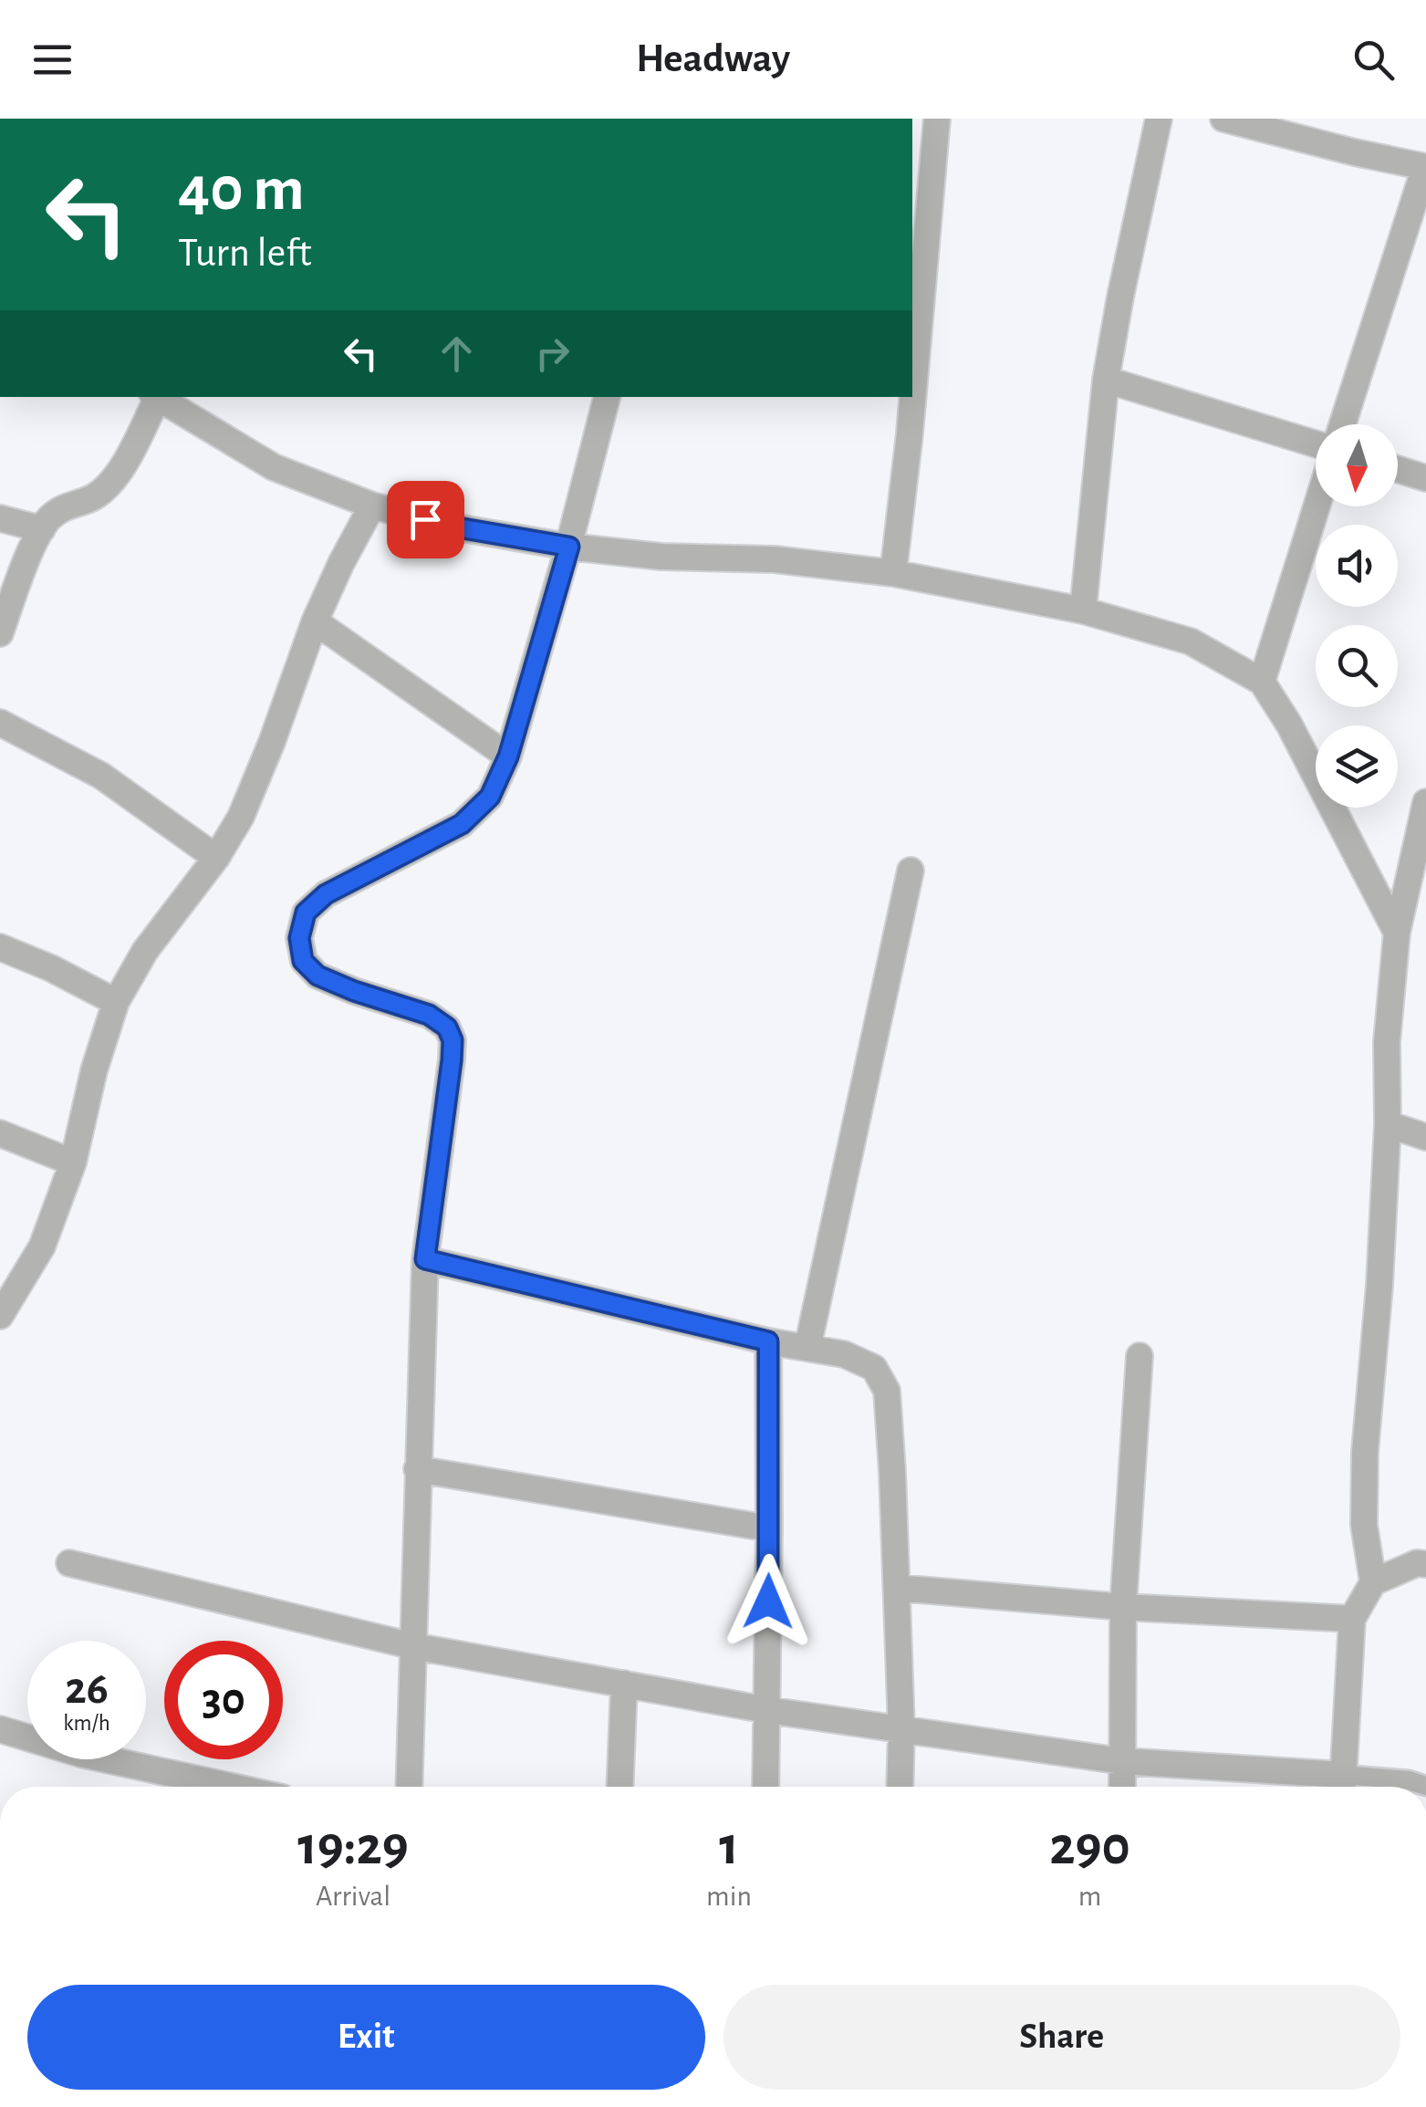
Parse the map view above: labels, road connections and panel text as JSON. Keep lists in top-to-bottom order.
{
  "north": "bottom",
  "page": {
    "header": "Headway",
    "turn": ["40 m", "Turn left"],
    "speed": "26 km/h",
    "limit": "30",
    "eta": [
      "19:29",
      "Arrival",
      "1",
      "min",
      "290",
      "m"
    ],
    "buttons": ["Exit", "Share"]
  }
}
